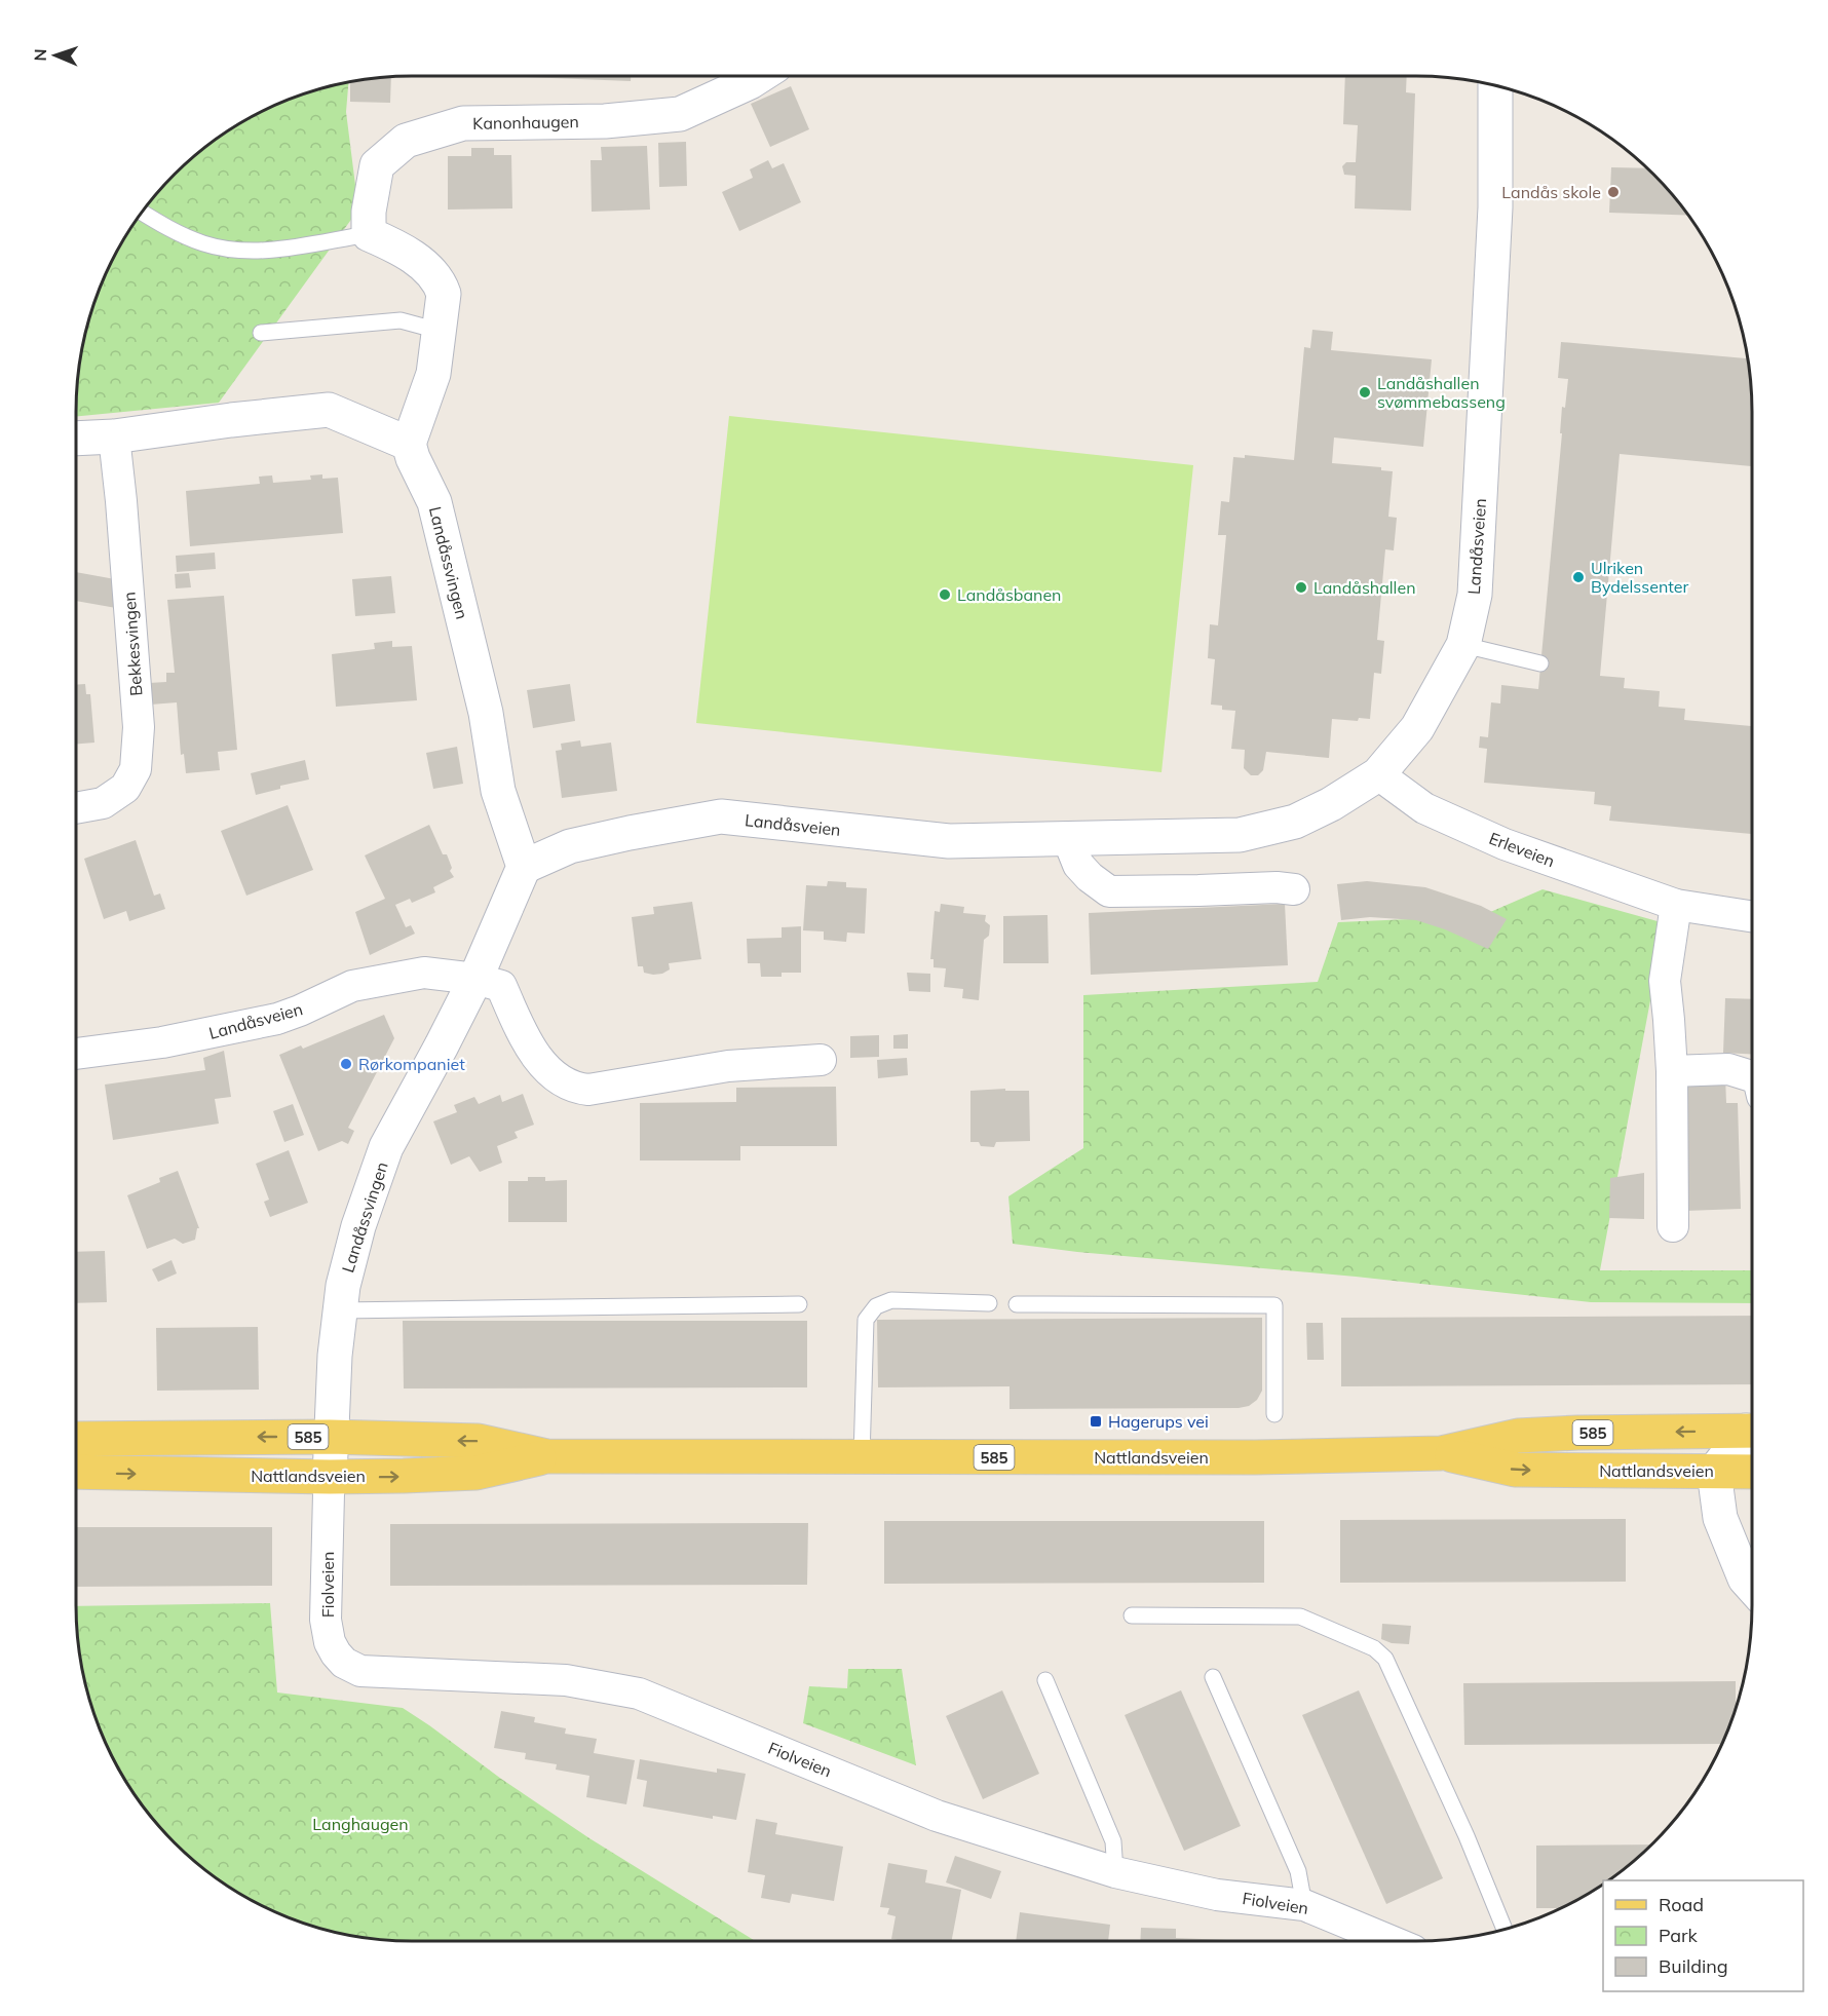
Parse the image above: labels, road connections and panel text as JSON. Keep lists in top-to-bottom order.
{
  "streets": {
    "main road": ["585", "Nattlandsveien"],
    "street": [
      "Kanonhaugen",
      "Landåsveien",
      "Landåssvingen",
      "Bekkesvingen",
      "Erleveien",
      "Fiolveien"
    ]
  },
  "crossings": [
    ["Landåsveien", "Landåssvingen"],
    ["Landåsveien", "Erleveien"],
    ["Landåssvingen", "Nattlandsveien"],
    ["Landåssvingen", "Fiolveien"],
    ["Nattlandsveien", "Fiolveien"]
  ],
  "parks": ["Langhaugen"],
  "places": {
    "other": [
      "Landås skole",
      "Landåshallen svømmebasseng",
      "Ulriken Bydelssenter",
      "Landåshallen",
      "Landåsbanen",
      "Rørkompaniet"
    ],
    "transit": ["Hagerups vei"]
  },
  "legend": ["Road", "Park", "Building"],
  "north": "left"
}
